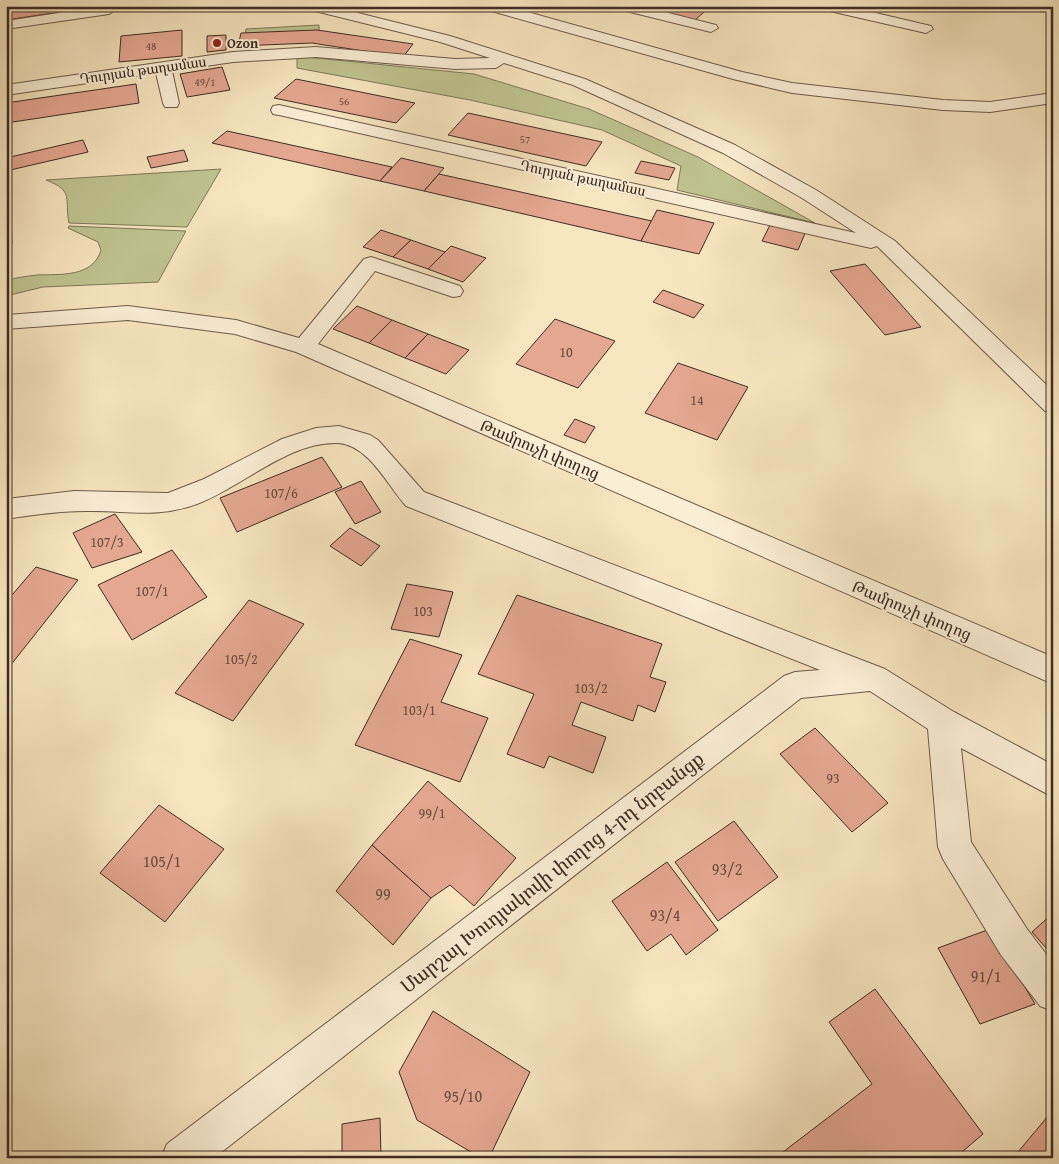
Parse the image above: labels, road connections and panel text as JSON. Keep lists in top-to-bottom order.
{
  "streets": {
    "street": ["Դուրյան թաղամաս", "Թամրուչի փողոց", "Մարշալ Խուդյակովի փողոց 4-րդ նրբանցք"]
  },
  "places": ["Ozon"],
  "house_numbers": [
    "48",
    "49/1",
    "56",
    "57",
    "10",
    "14",
    "107/6",
    "107/3",
    "107/1",
    "103",
    "105/2",
    "103/2",
    "103/1",
    "93",
    "99/1",
    "105/1",
    "93/2",
    "99",
    "93/4",
    "91/1",
    "95/10"
  ]
}
